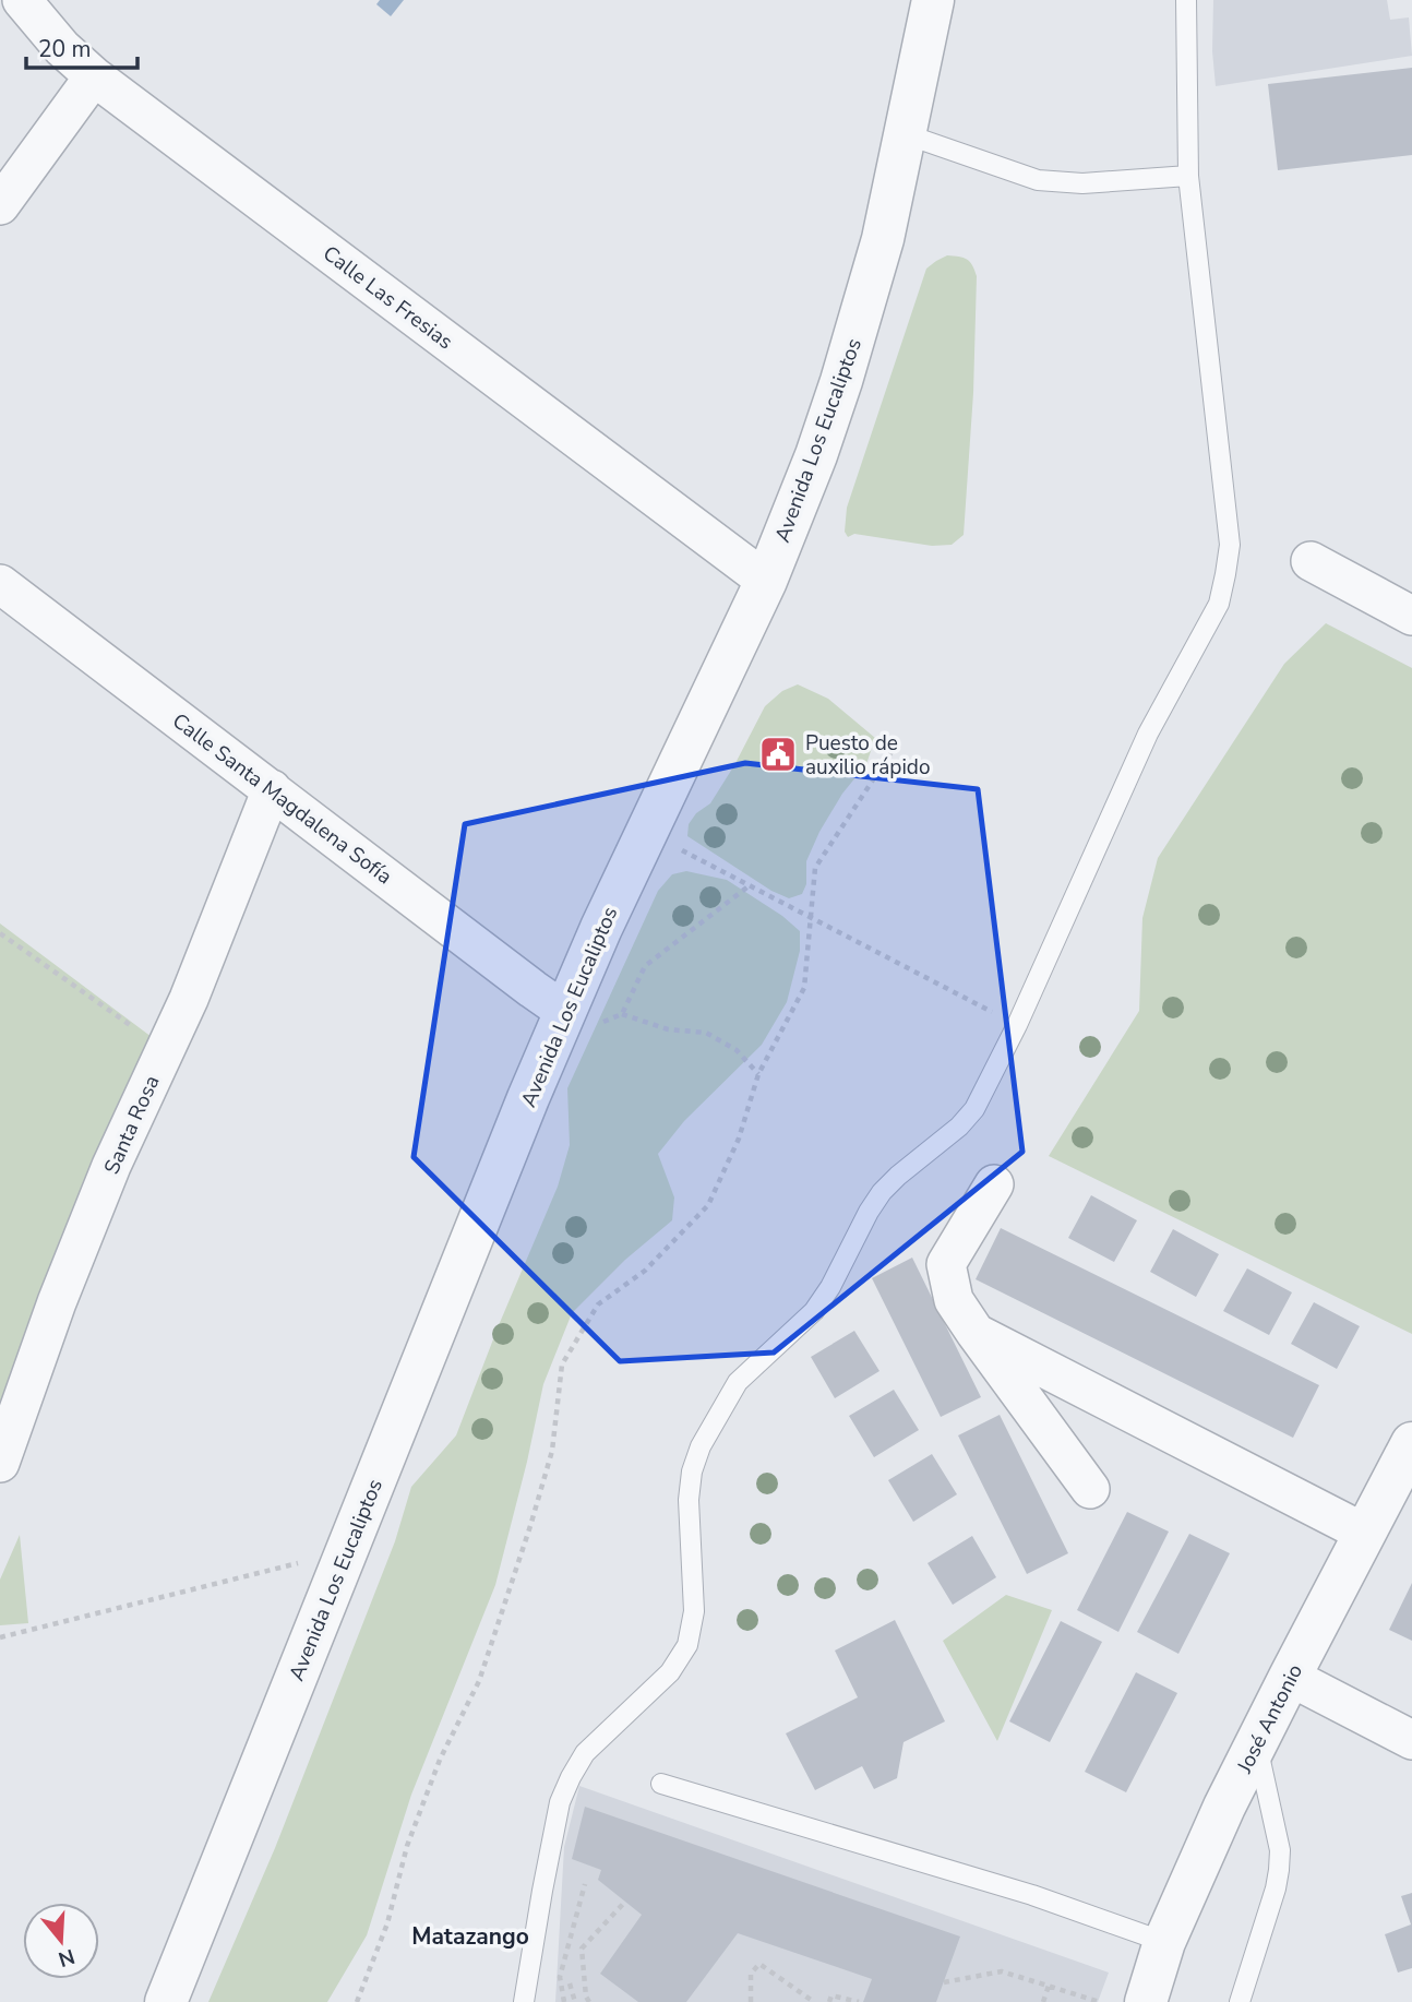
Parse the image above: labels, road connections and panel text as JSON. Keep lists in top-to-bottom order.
{
  "streets": {
    "street": [
      "Calle Las Fresias",
      "Avenida Los Eucaliptos",
      "Calle Santa Magdalena Sofía",
      "Santa Rosa",
      "José Antonio"
    ]
  },
  "crossings": [
    ["Calle Las Fresias", "Avenida Los Eucaliptos"],
    ["Avenida Los Eucaliptos", "Calle Santa Magdalena Sofía"],
    ["Calle Santa Magdalena Sofía", "Santa Rosa"]
  ],
  "districts": ["Matazango"],
  "places": {
    "public building": ["Puesto de auxilio rápido"]
  },
  "scale_bar": "20 m",
  "north": "bottom"
}
